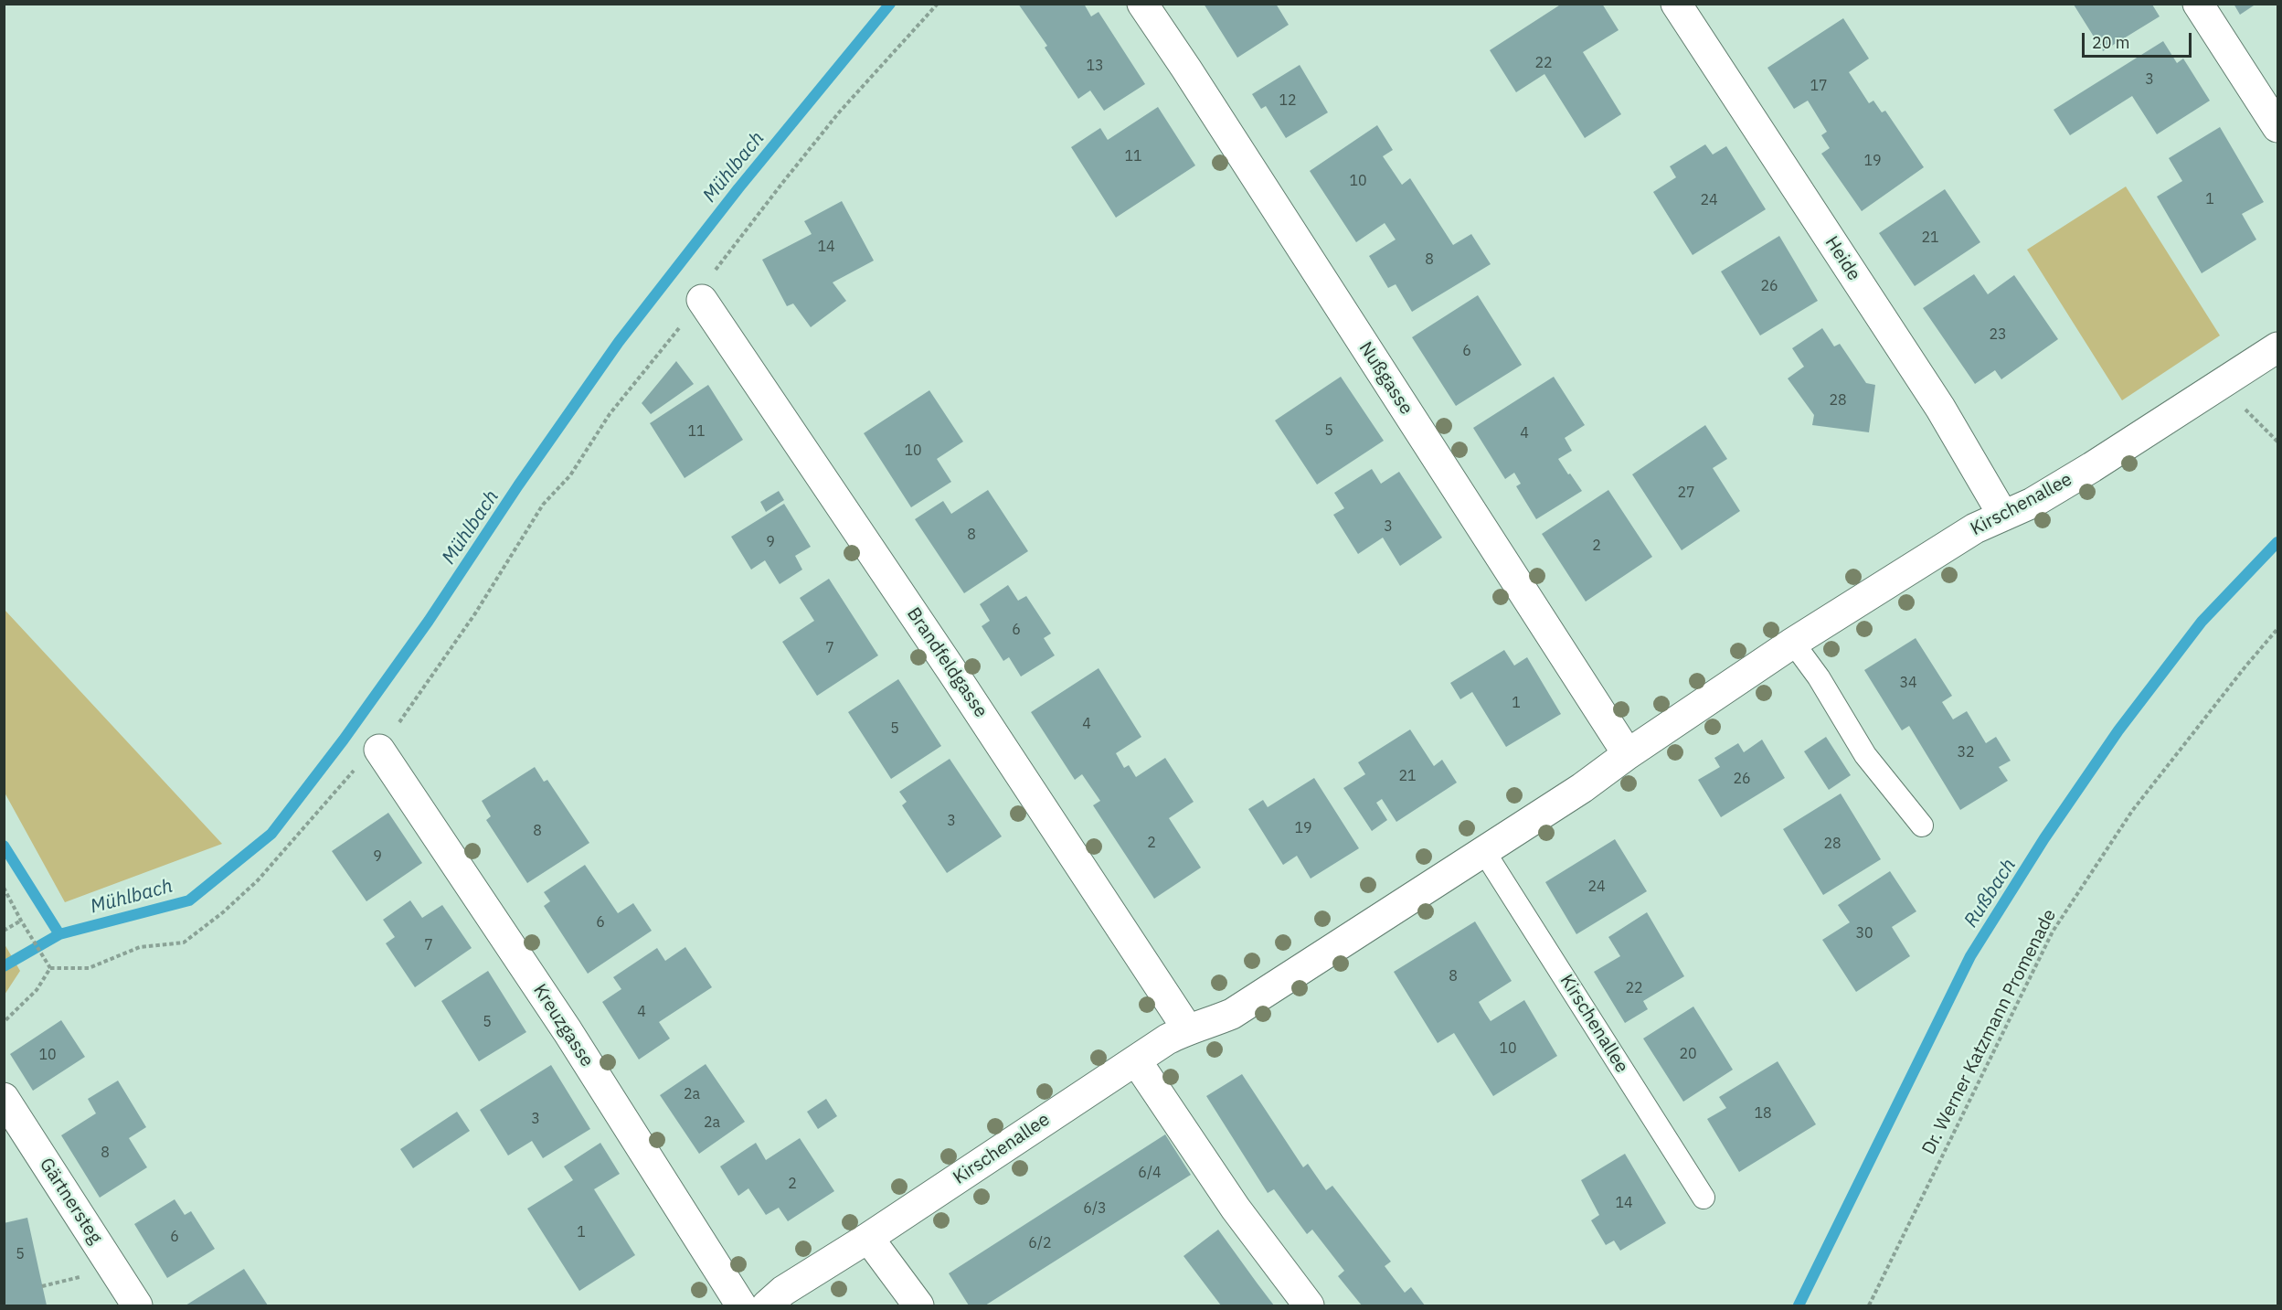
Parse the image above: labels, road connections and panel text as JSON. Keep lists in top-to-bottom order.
{
  "streets": {
    "street": [
      "Heide",
      "Nußgasse",
      "Kirschenallee",
      "Brandfeldgasse",
      "Kreuzgasse",
      "Gärtnersteg"
    ],
    "path": ["Dr. Werner Katzmann Promenade"]
  },
  "crossings": [
    ["Heide", "Kirschenallee"],
    ["Nußgasse", "Kirschenallee"],
    ["Kirschenallee", "Brandfeldgasse"]
  ],
  "water": ["Mühlbach", "Rußbach"],
  "house_numbers": [
    "22",
    "13",
    "3",
    "17",
    "12",
    "11",
    "19",
    "10",
    "1",
    "24",
    "21",
    "14",
    "8",
    "26",
    "23",
    "6",
    "28",
    "5",
    "11",
    "4",
    "10",
    "27",
    "3",
    "8",
    "9",
    "2",
    "6",
    "7",
    "34",
    "1",
    "4",
    "5",
    "32",
    "21",
    "26",
    "3",
    "19",
    "8",
    "2",
    "28",
    "9",
    "24",
    "6",
    "30",
    "7",
    "8",
    "22",
    "4",
    "5",
    "10",
    "20",
    "10",
    "2a",
    "18",
    "3",
    "2a",
    "8",
    "6/4",
    "2",
    "14",
    "6/3",
    "1",
    "6",
    "6/2",
    "5"
  ],
  "scale_bar": "20 m"
}
